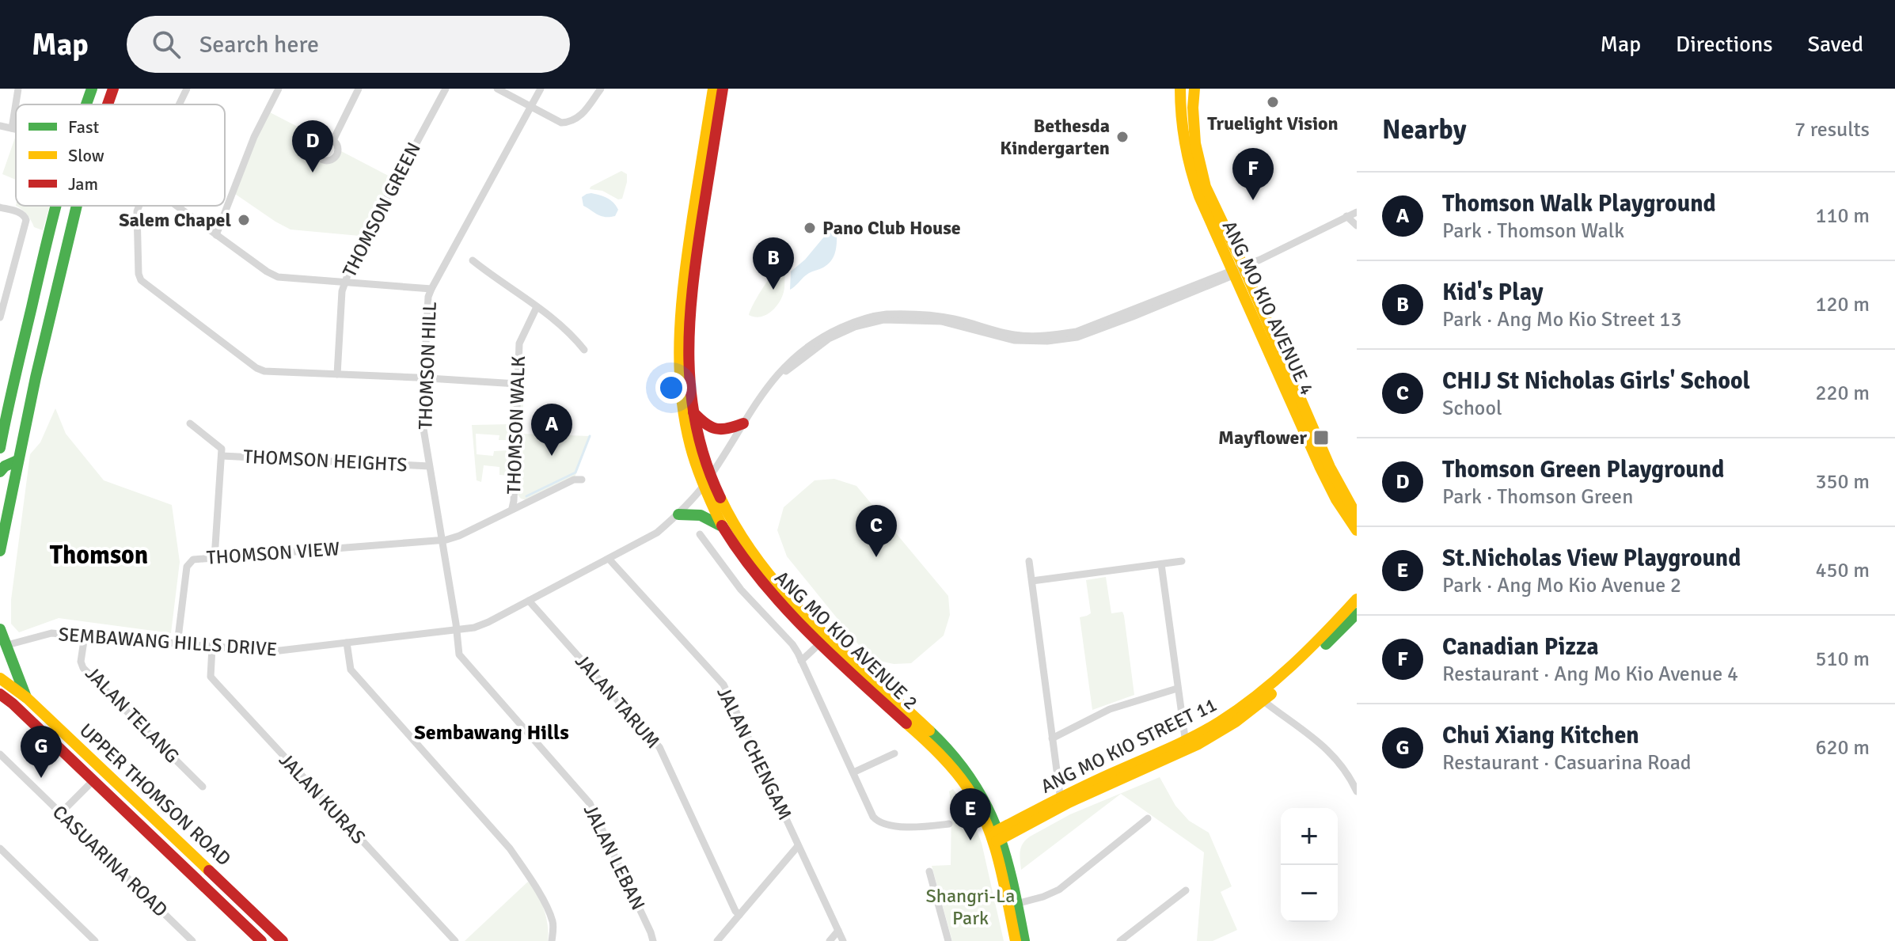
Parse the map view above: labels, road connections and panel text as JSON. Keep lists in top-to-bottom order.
{
  "streets": {
    "main road": [
      "ANG MO KIO AVENUE 4",
      "ANG MO KIO AVENUE 2",
      "ANG MO KIO STREET 11",
      "UPPER THOMSON ROAD"
    ],
    "street": [
      "THOMSON GREEN",
      "THOMSON HILL",
      "THOMSON WALK",
      "THOMSON HEIGHTS",
      "THOMSON VIEW",
      "SEMBAWANG HILLS DRIVE",
      "JALAN TARUM",
      "JALAN TELANG",
      "JALAN CHENGAM",
      "JALAN KURAS",
      "JALAN LEBAN",
      "CASUARINA ROAD"
    ]
  },
  "crossings": [
    ["ANG MO KIO AVENUE 4", "SEMBAWANG HILLS DRIVE"],
    ["THOMSON HILL", "THOMSON WALK"],
    ["THOMSON HILL", "THOMSON HEIGHTS"],
    ["THOMSON HILL", "THOMSON VIEW"],
    ["THOMSON HILL", "SEMBAWANG HILLS DRIVE"],
    ["THOMSON HILL", "JALAN LEBAN"],
    ["THOMSON WALK", "THOMSON VIEW"],
    ["THOMSON HEIGHTS", "THOMSON VIEW"],
    ["THOMSON VIEW", "SEMBAWANG HILLS DRIVE"],
    ["ANG MO KIO AVENUE 2", "SEMBAWANG HILLS DRIVE"],
    ["ANG MO KIO AVENUE 2", "ANG MO KIO STREET 11"],
    ["SEMBAWANG HILLS DRIVE", "JALAN TARUM"],
    ["SEMBAWANG HILLS DRIVE", "JALAN TELANG"],
    ["SEMBAWANG HILLS DRIVE", "JALAN CHENGAM"],
    ["SEMBAWANG HILLS DRIVE", "JALAN KURAS"],
    ["SEMBAWANG HILLS DRIVE", "JALAN LEBAN"]
  ],
  "districts": ["Thomson", "Sembawang Hills"],
  "parks": ["Shangri-La Park"],
  "places": {
    "other": [
      "Truelight Vision",
      "Bethesda Kindergarten",
      "Salem Chapel",
      "Pano Club House"
    ],
    "transit": ["Mayflower"]
  },
  "legend": ["Fast", "Slow", "Jam"],
  "page": {
    "header": "Map",
    "search": "Search here",
    "nav": ["Map", "Directions", "Saved"],
    "heading": ["Nearby", "7 results"],
    "pins": [
      "D",
      "F",
      "B",
      "A",
      "C",
      "G",
      "E"
    ],
    "list": [
      {
        "mark": "A",
        "name": "Thomson Walk Playground",
        "note": "Park · Thomson Walk",
        "value": "110 m"
      },
      {
        "mark": "B",
        "name": "Kid's Play",
        "note": "Park · Ang Mo Kio Street 13",
        "value": "120 m"
      },
      {
        "mark": "C",
        "name": "CHIJ St Nicholas Girls' School",
        "note": "School",
        "value": "220 m"
      },
      {
        "mark": "D",
        "name": "Thomson Green Playground",
        "note": "Park · Thomson Green",
        "value": "350 m"
      },
      {
        "mark": "E",
        "name": "St.Nicholas View Playground",
        "note": "Park · Ang Mo Kio Avenue 2",
        "value": "450 m"
      },
      {
        "mark": "F",
        "name": "Canadian Pizza",
        "note": "Restaurant · Ang Mo Kio Avenue 4",
        "value": "510 m"
      },
      {
        "mark": "G",
        "name": "Chui Xiang Kitchen",
        "note": "Restaurant · Casuarina Road",
        "value": "620 m"
      }
    ],
    "map_buttons": ["+", "−"]
  }
}
